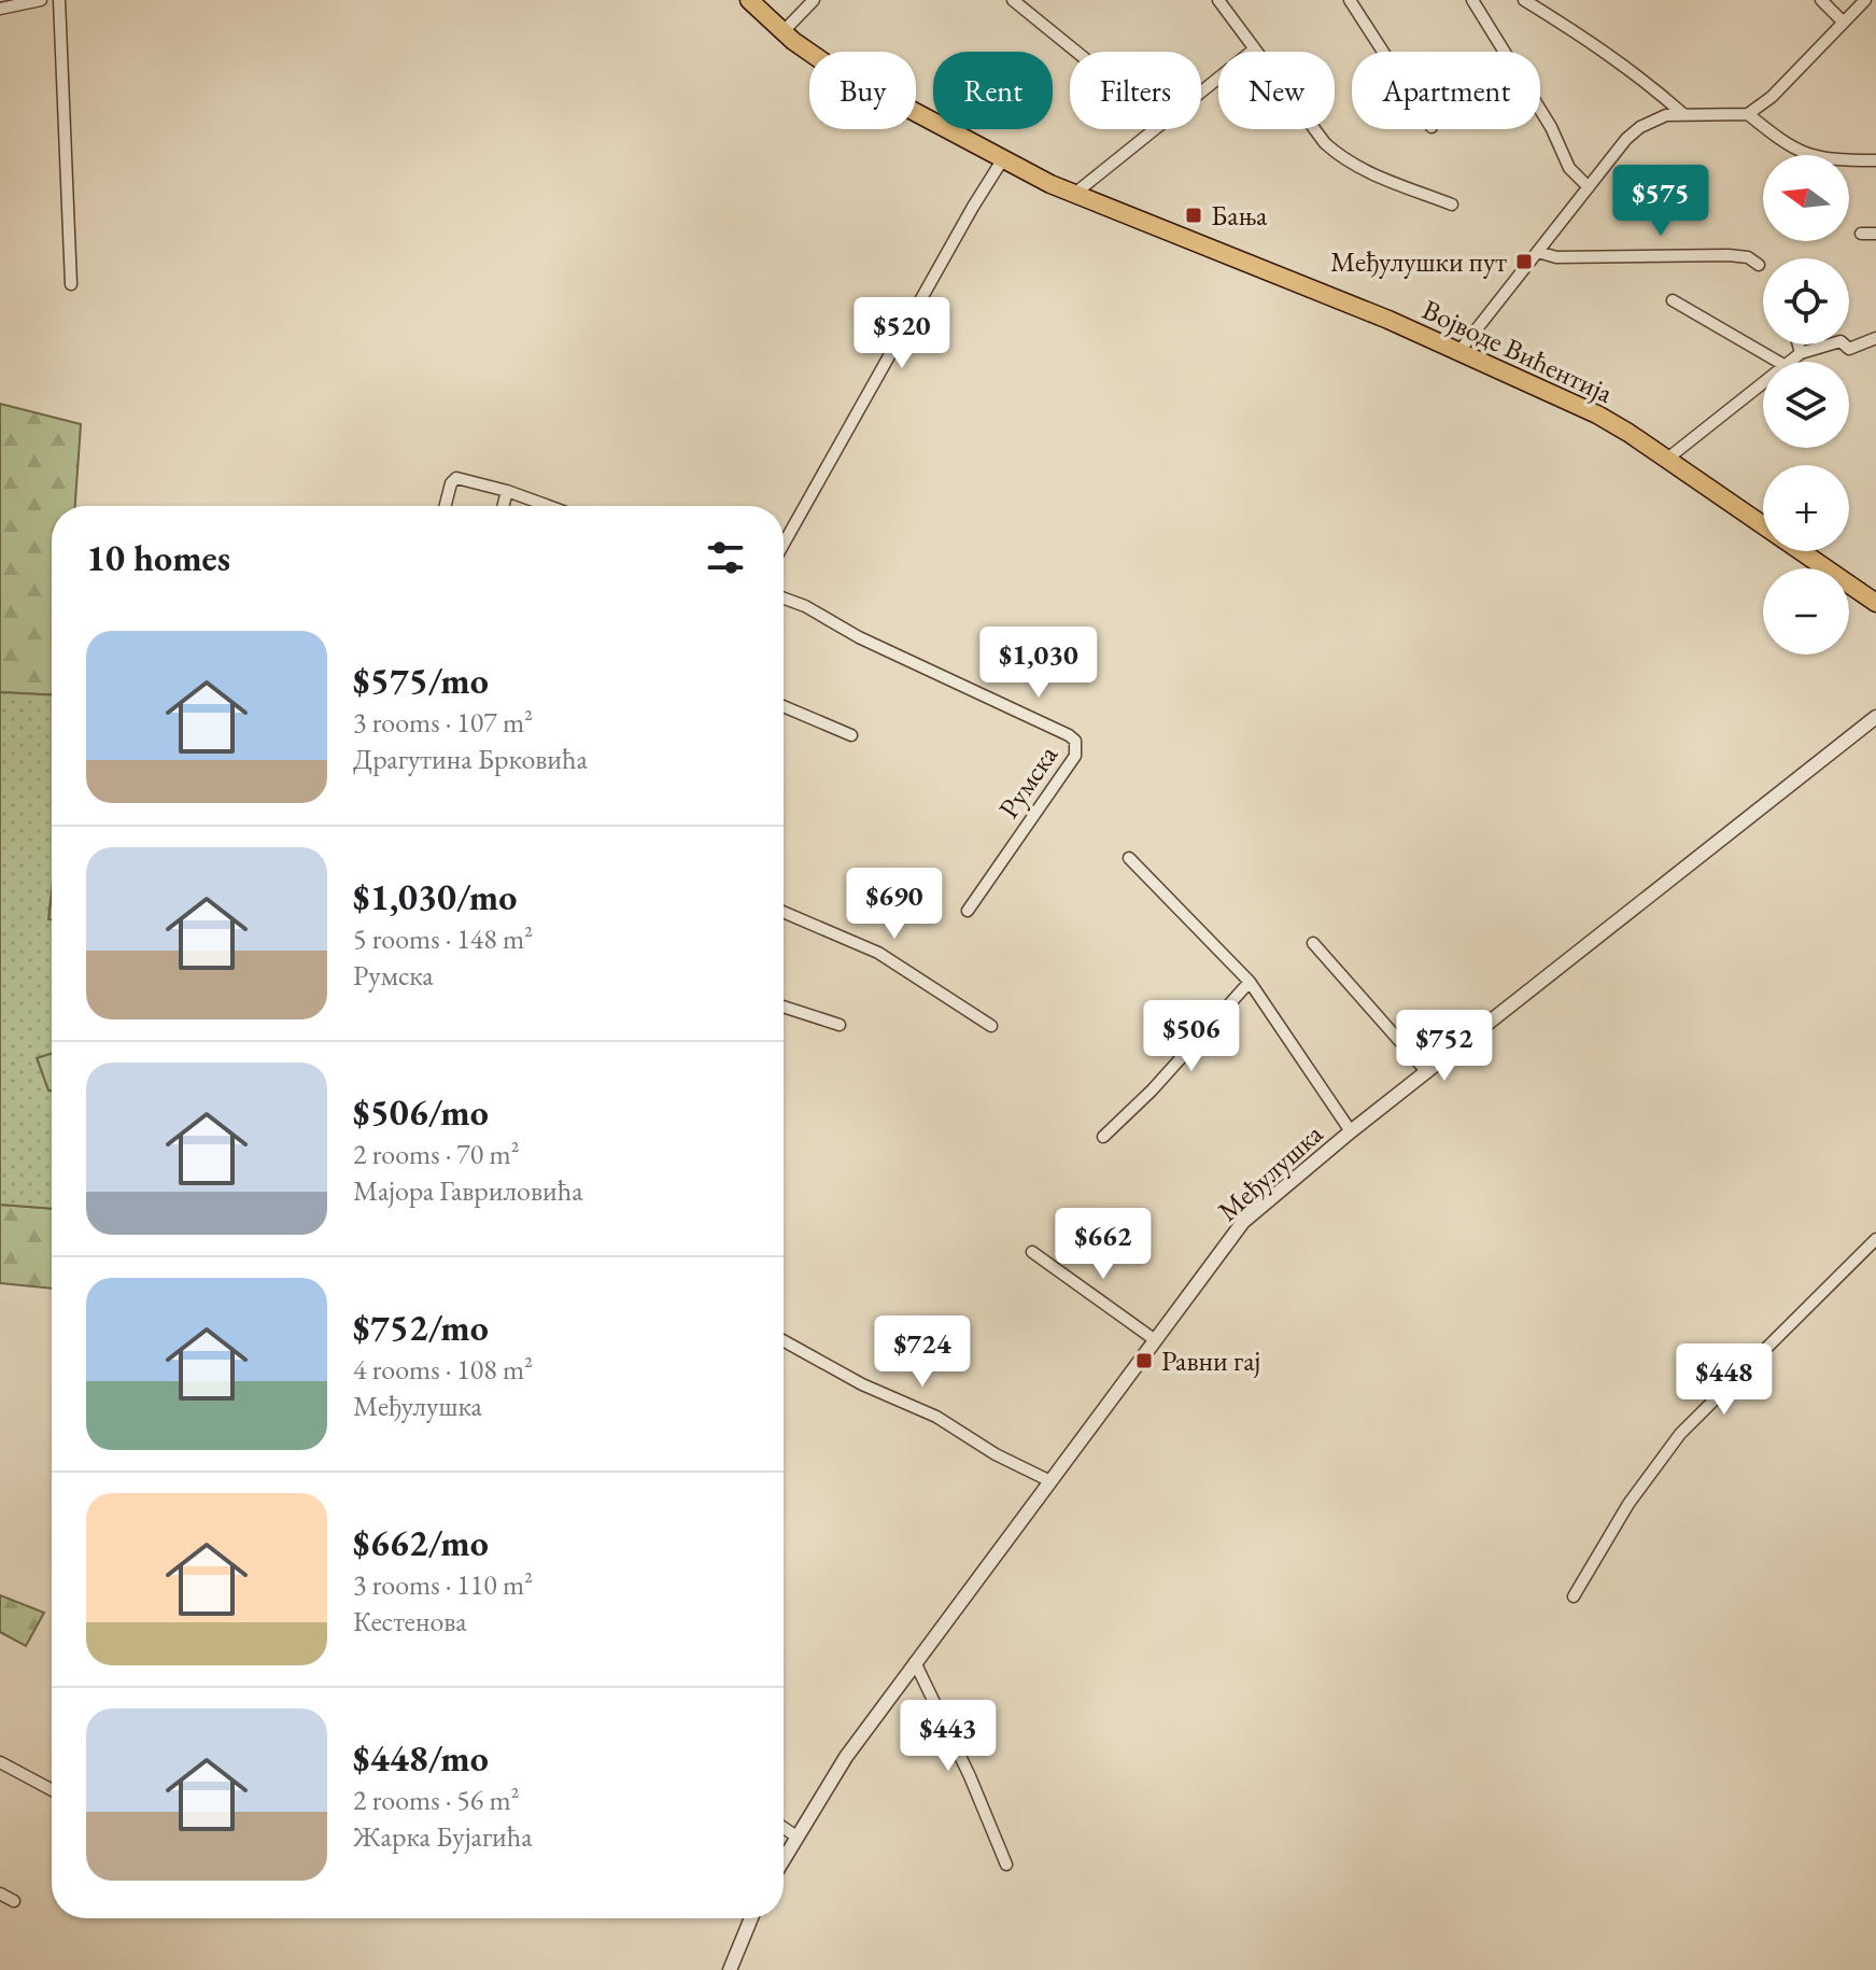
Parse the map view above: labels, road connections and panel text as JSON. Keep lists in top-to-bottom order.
{
  "streets": {
    "main road": ["Војводе Вићентија"],
    "street": ["Румска", "Међулушка"]
  },
  "places": {
    "transit": ["Бања", "Међулушки пут", "Равни гај"]
  },
  "north": "left",
  "page": {
    "chip": [
      "Buy",
      "Rent",
      "Filters",
      "New",
      "Apartment"
    ],
    "map_buttons": ["+", "−"],
    "price": [
      "$575",
      "$520",
      "$1,030",
      "$690",
      "$506",
      "$752",
      "$662",
      "$724",
      "$448",
      "$443"
    ],
    "heading": "10 homes",
    "list": [
      {
        "name": "$575/mo",
        "note": "3 rooms · 107 m² · Драгутина Брковића"
      },
      {
        "name": "$1,030/mo",
        "note": "5 rooms · 148 m² · Румска"
      },
      {
        "name": "$506/mo",
        "note": "2 rooms · 70 m² · Мајора Гавриловића"
      },
      {
        "name": "$752/mo",
        "note": "4 rooms · 108 m² · Међулушка"
      },
      {
        "name": "$662/mo",
        "note": "3 rooms · 110 m² · Кестенова"
      },
      {
        "name": "$448/mo",
        "note": "2 rooms · 56 m² · Жарка Бујагића"
      }
    ]
  }
}
